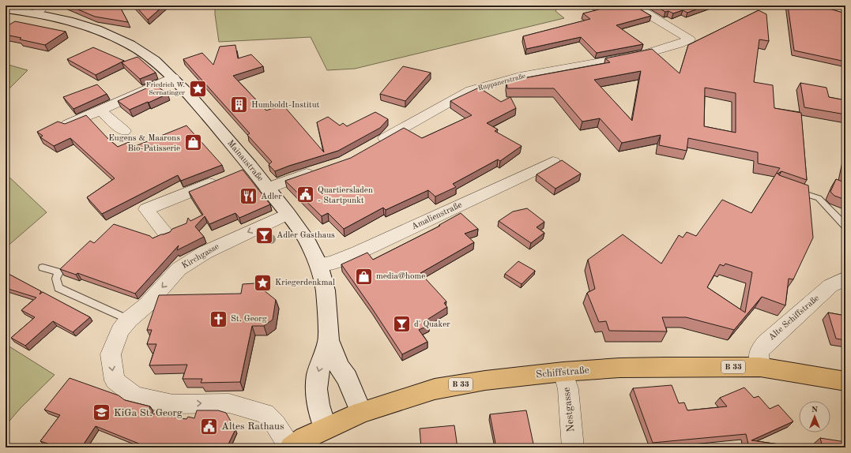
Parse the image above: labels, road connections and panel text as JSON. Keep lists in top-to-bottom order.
{
  "streets": {
    "main road": ["Mainaustraße", "B 33", "Schiffstraße"],
    "street": [
      "Ruppanerstraße",
      "Amalienstraße",
      "Kirchgasse",
      "Alte Schiffstraße",
      "Nestgasse"
    ]
  },
  "crossings": [
    ["Mainaustraße", "Amalienstraße"],
    ["Mainaustraße", "Kirchgasse"],
    ["Mainaustraße", "Schiffstraße"],
    ["Kirchgasse", "Schiffstraße"],
    ["Alte Schiffstraße", "Schiffstraße"],
    ["Schiffstraße", "Nestgasse"]
  ],
  "places": {
    "place": ["Friedrich W. Sernatinger", "Kriegerdenkmal"],
    "building": ["Humboldt-Institut"],
    "shop": ["Eugens & Maarons Bio-Patisserie", "media@home"],
    "public building": ["Quartiersladen - Startpunkt", "Altes Rathaus"],
    "restaurant": ["Adler"],
    "bar": ["Adler Gasthaus", "d' Quaker"],
    "church": ["St. Georg"],
    "school or university": ["KiGa St. Georg"]
  },
  "north": "top"
}
